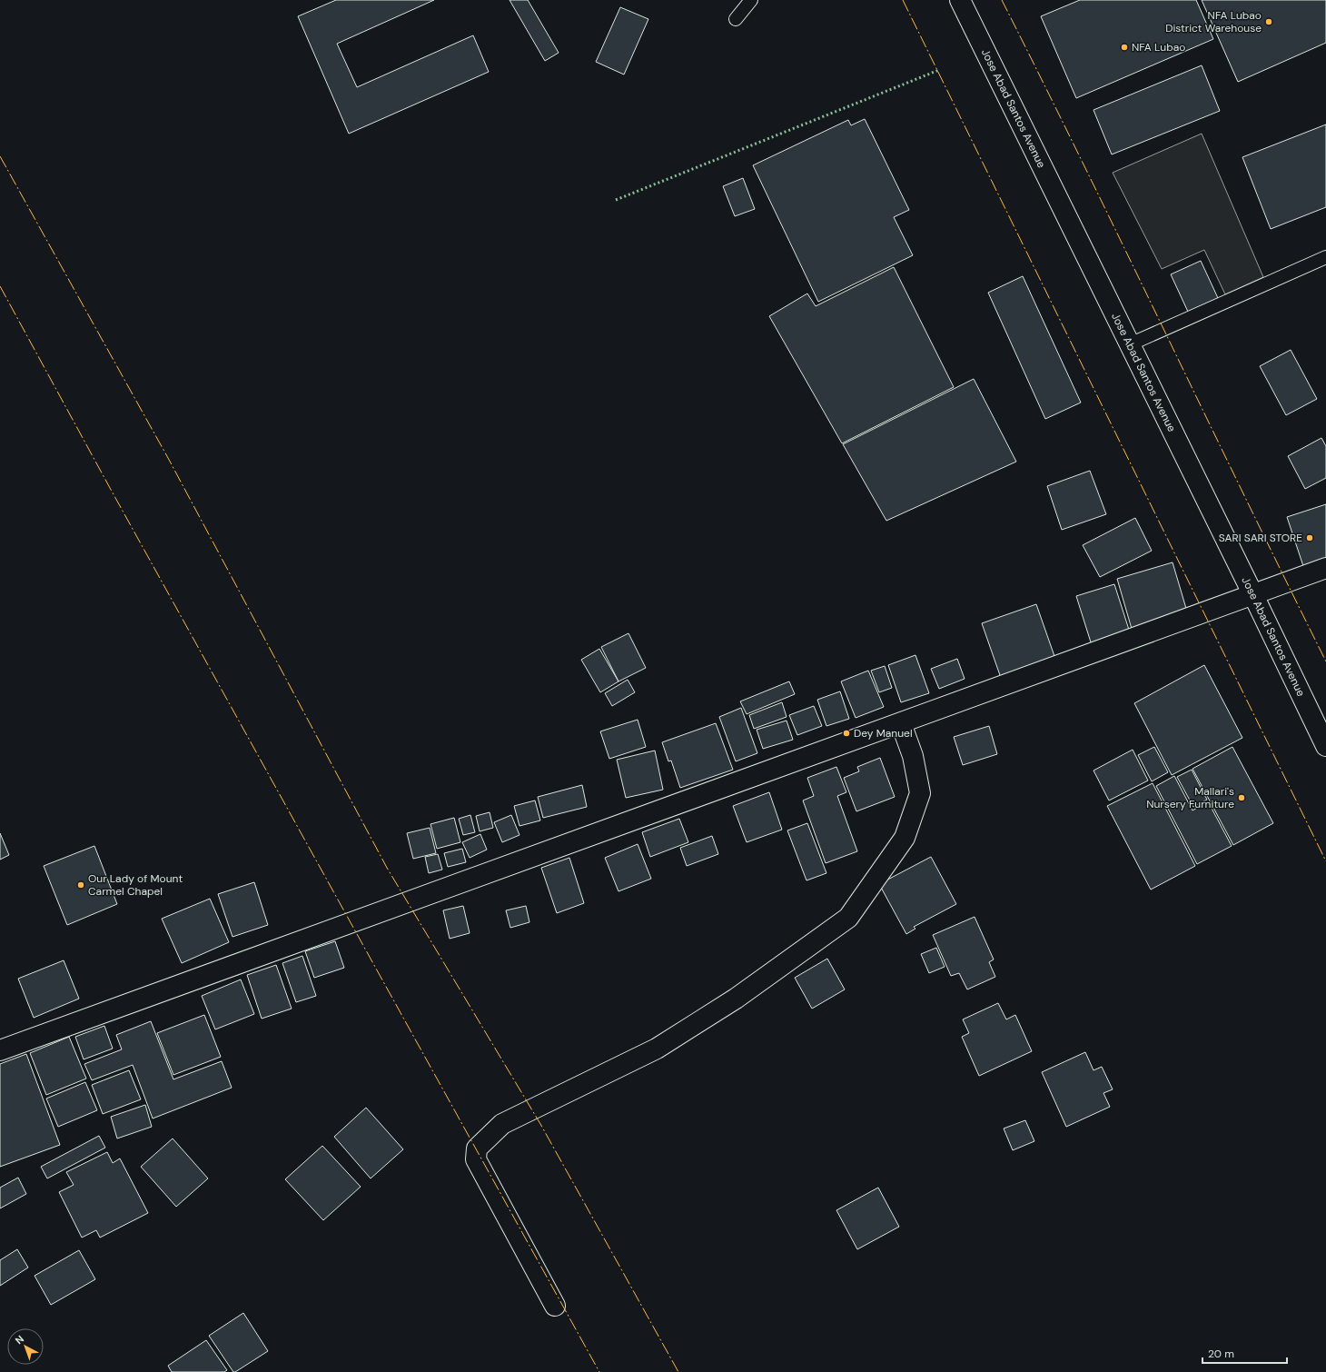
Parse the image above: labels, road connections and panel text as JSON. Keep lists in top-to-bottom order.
{
  "streets": {
    "main road": ["Jose Abad Santos Avenue"]
  },
  "places": [
    "NFA Lubao District Warehouse",
    "NFA Lubao",
    "SARI SARI STORE",
    "Dey Manuel",
    "Mallari's Nursery Furniture",
    "Our Lady of Mount Carmel Chapel"
  ],
  "scale_bar": "20 m",
  "north": "top left"
}
